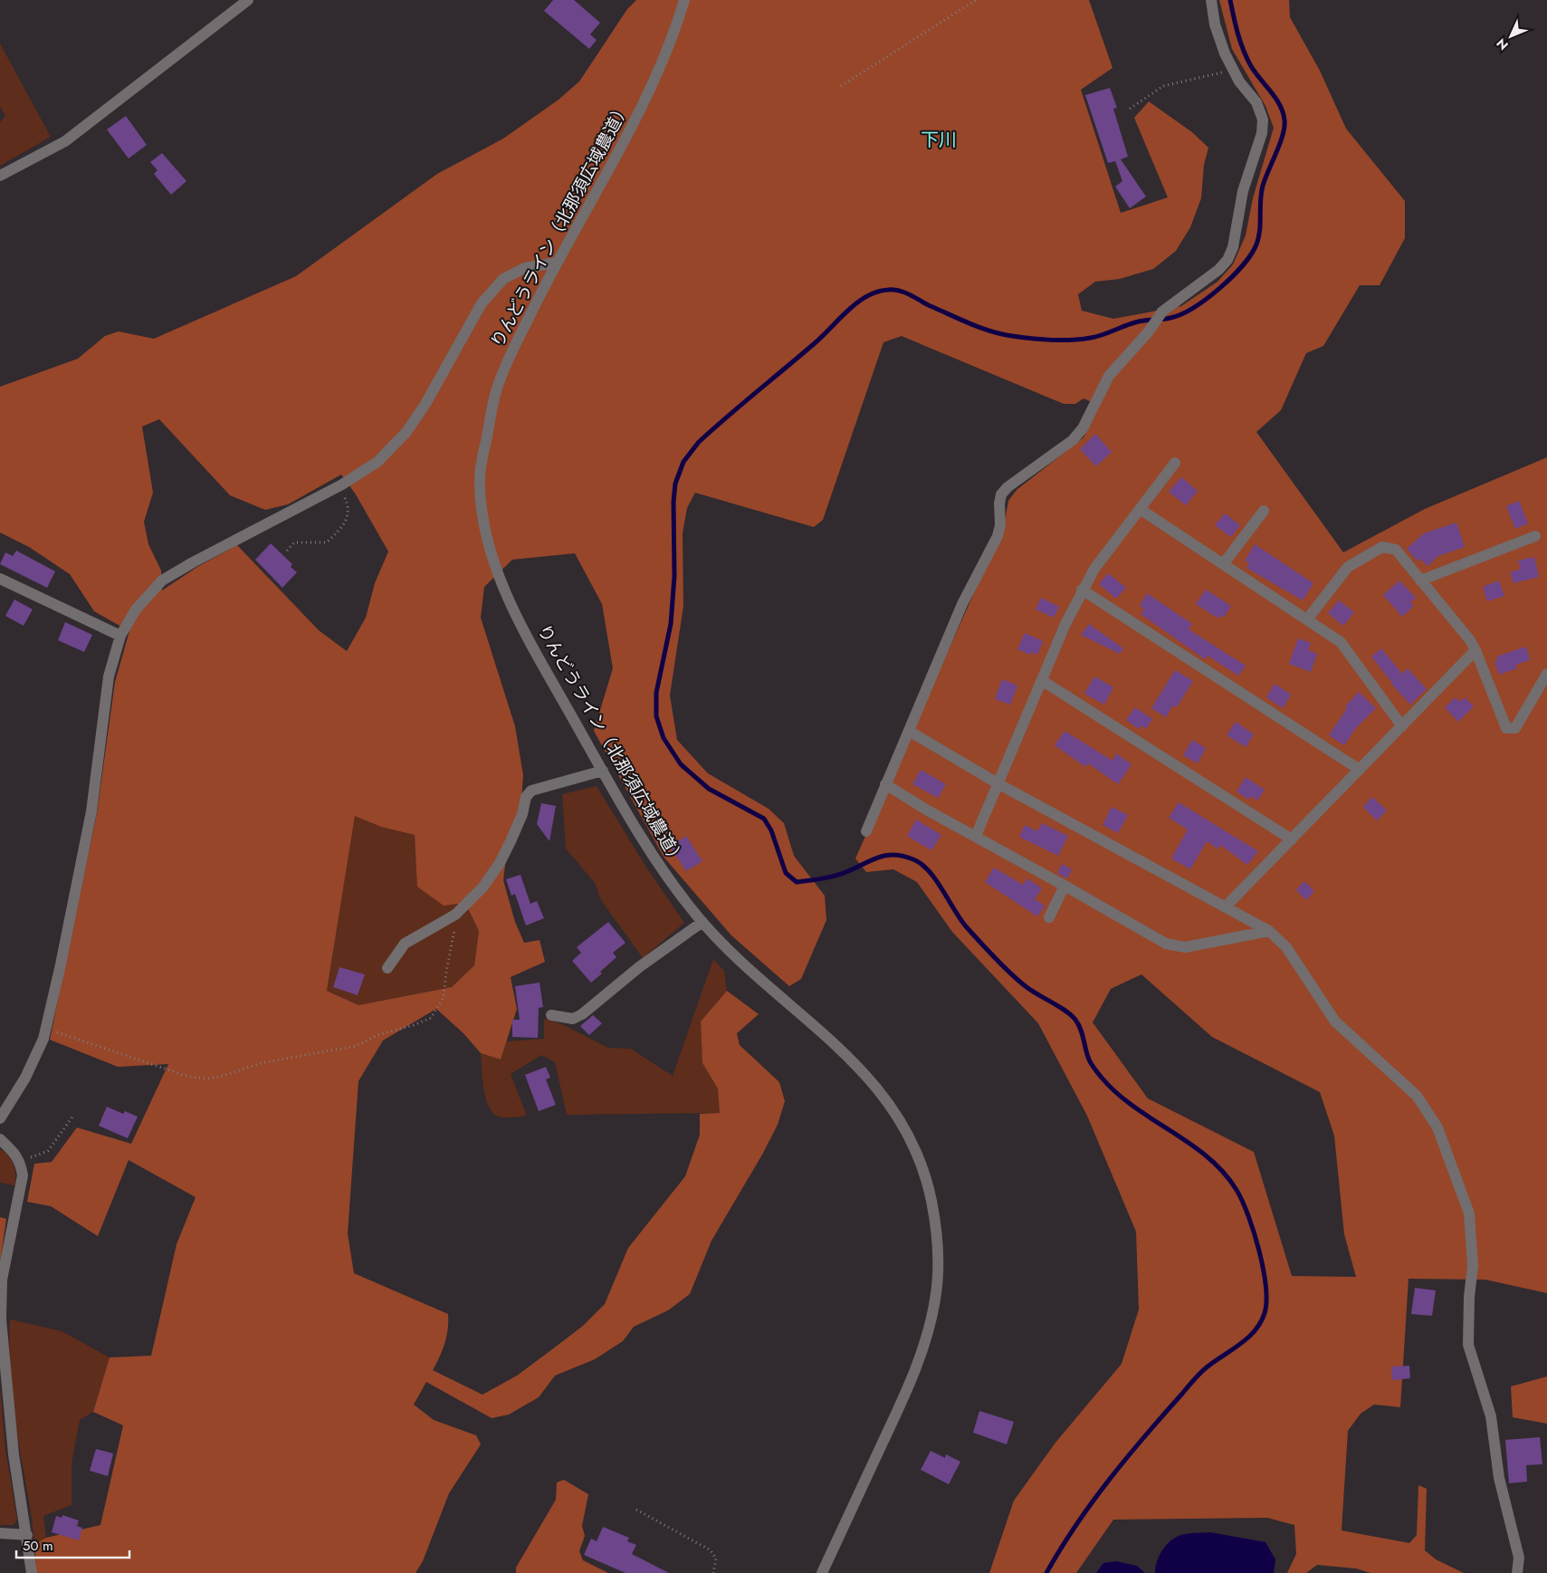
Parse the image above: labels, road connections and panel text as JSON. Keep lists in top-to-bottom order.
{
  "streets": {
    "street": ["りんどうライン（北那須広域農道）"]
  },
  "districts": ["下川"],
  "scale_bar": "50 m",
  "north": "bottom left"
}
